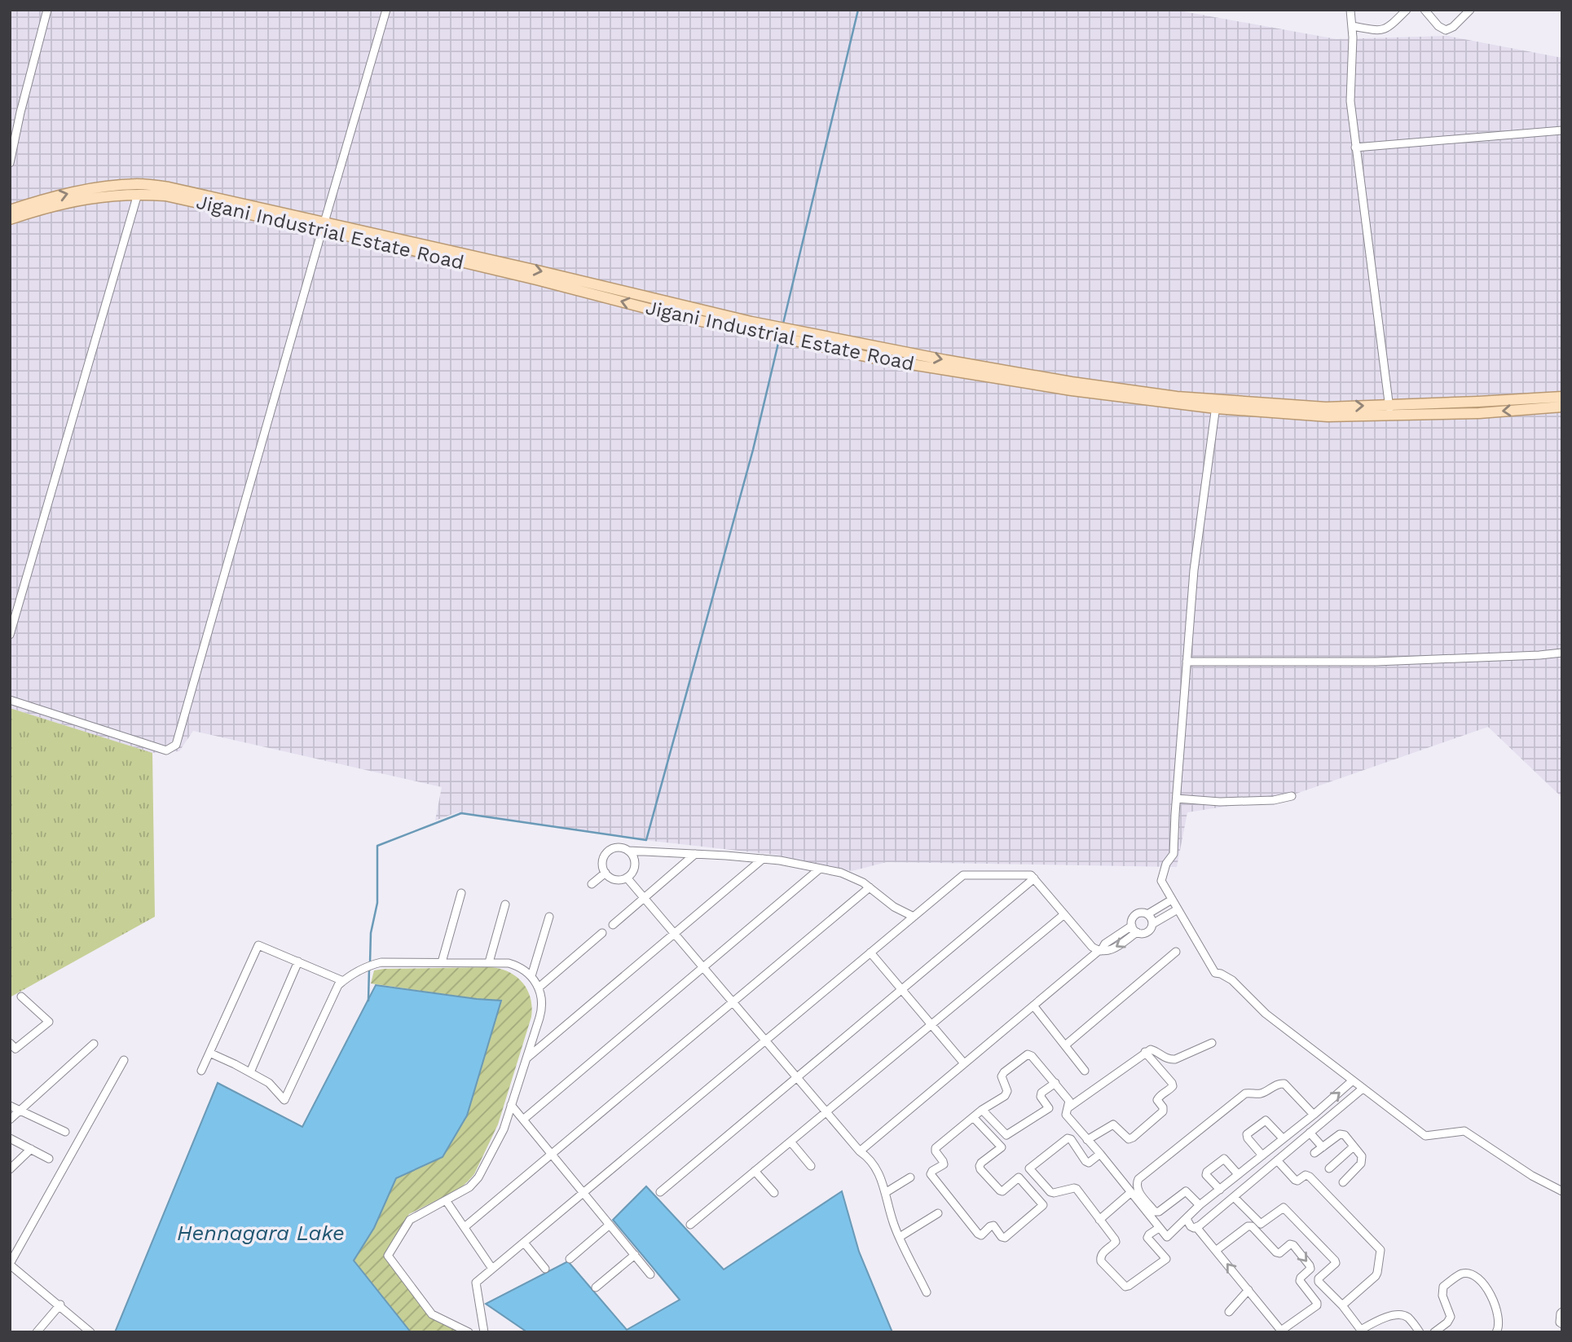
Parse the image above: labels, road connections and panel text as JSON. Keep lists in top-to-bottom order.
{
  "streets": {
    "main road": ["Jigani Industrial Estate Road"]
  },
  "water": ["Hennagara Lake"]
}
